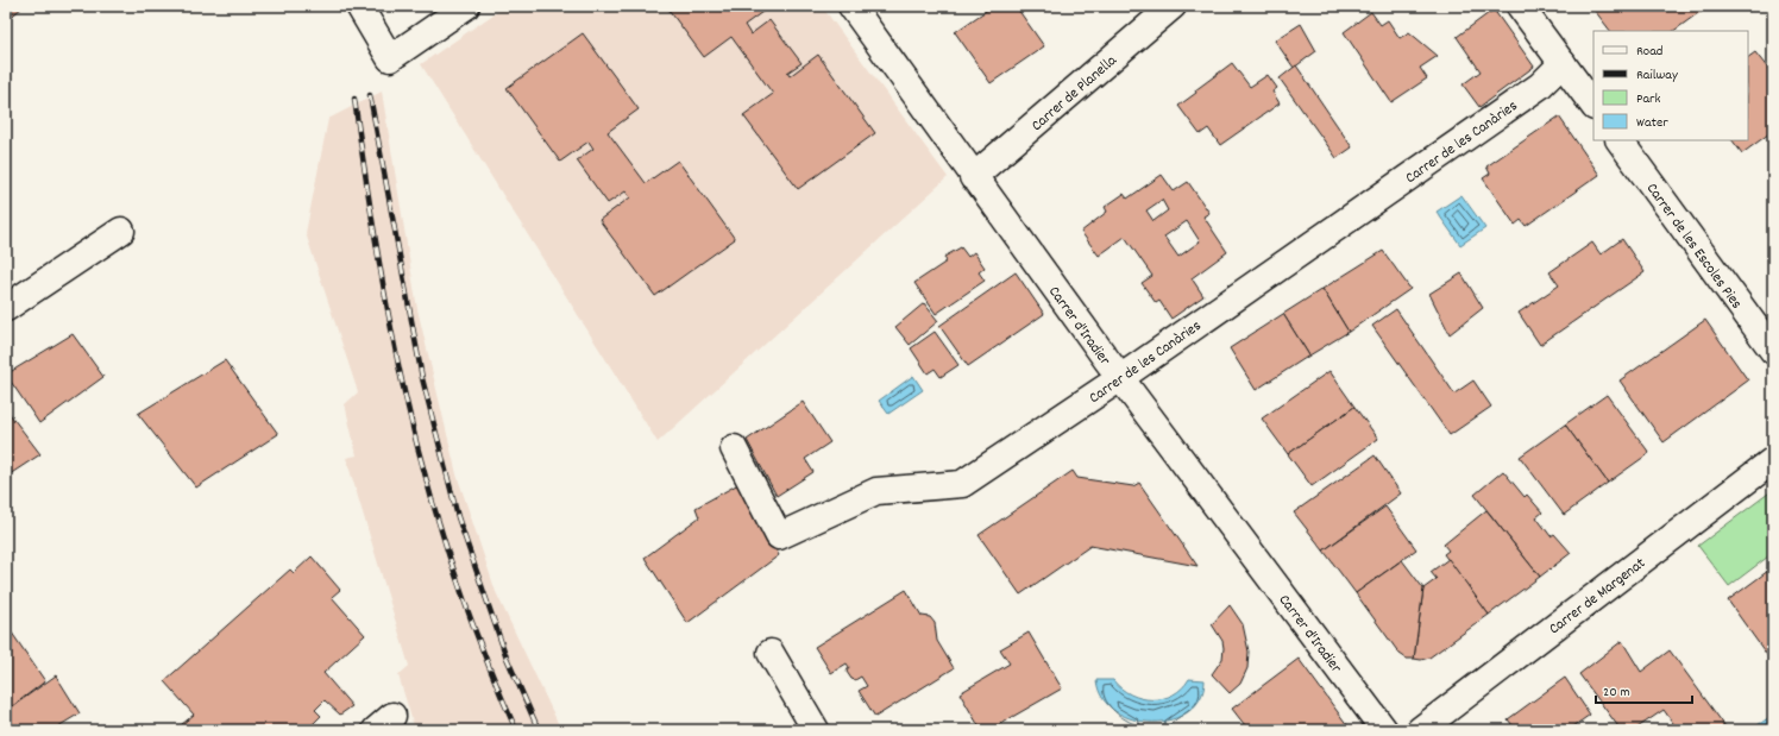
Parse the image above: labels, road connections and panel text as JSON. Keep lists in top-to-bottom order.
{
  "streets": {
    "street": [
      "Carrer de Planella",
      "Carrer de les Canàries",
      "Carrer de les Escoles Pies",
      "Carrer d'Iradier",
      "Carrer de Margenat"
    ]
  },
  "crossings": [
    ["Carrer de Planella", "Carrer d'Iradier"],
    ["Carrer de les Canàries", "Carrer d'Iradier"]
  ],
  "legend": [
    "Road",
    "Railway",
    "Park",
    "Water"
  ],
  "scale_bar": "20 m"
}
